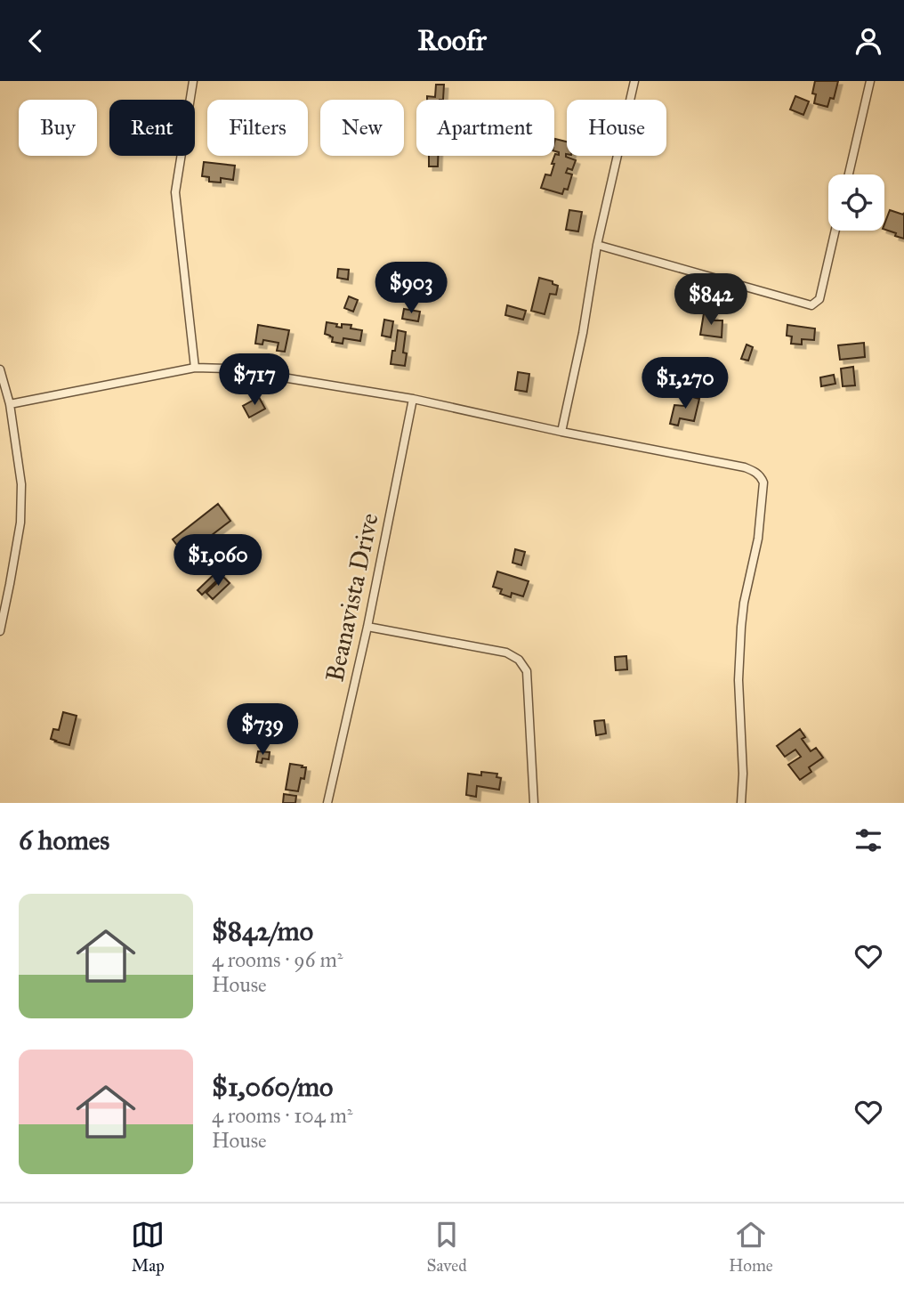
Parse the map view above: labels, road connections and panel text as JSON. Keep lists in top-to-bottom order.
{
  "streets": {
    "street": ["Beanavista Drive"]
  },
  "page": {
    "header": "Roofr",
    "chip": [
      "Buy",
      "Rent",
      "Filters",
      "New",
      "Apartment",
      "House"
    ],
    "price": [
      "$903",
      "$842",
      "$717",
      "$1,270",
      "$1,060",
      "$739"
    ],
    "heading": "6 homes",
    "list": [
      {
        "name": "$842/mo",
        "note": "4 rooms · 96 m² · House"
      },
      {
        "name": "$1,060/mo",
        "note": "4 rooms · 104 m² · House"
      }
    ],
    "tabs": ["Map", "Saved", "Home"]
  }
}
